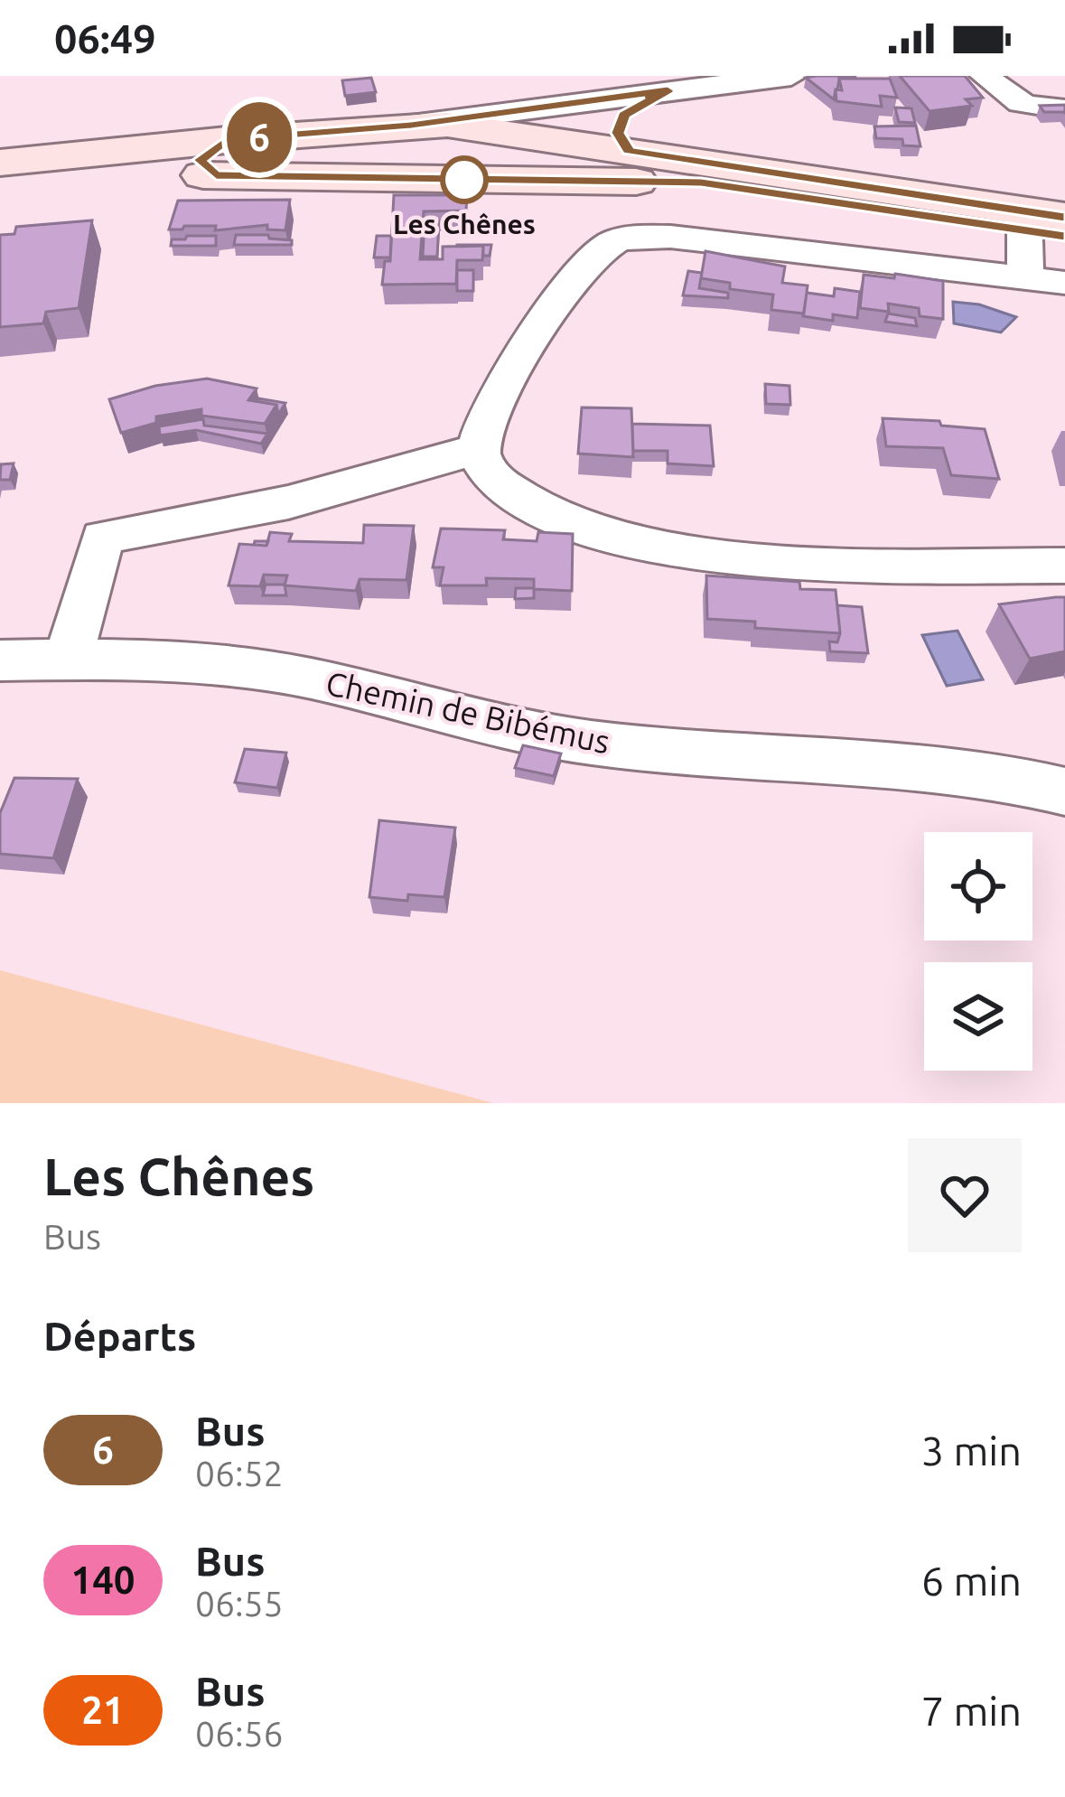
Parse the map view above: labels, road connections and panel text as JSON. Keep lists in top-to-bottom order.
{
  "streets": {
    "street": ["Chemin de Bibémus"]
  },
  "places": ["Les Chênes"],
  "lines": ["bus line 6"],
  "page": {
    "status": "06:49",
    "on_map": "6",
    "heading": [
      ["Les Chênes", "Bus"],
      "Départs"
    ],
    "list": [
      {
        "mark": "6",
        "name": "Bus",
        "note": "06:52",
        "value": "3 min"
      },
      {
        "mark": "140",
        "name": "Bus",
        "note": "06:55",
        "value": "6 min"
      },
      {
        "mark": "21",
        "name": "Bus",
        "note": "06:56",
        "value": "7 min"
      }
    ]
  }
}
